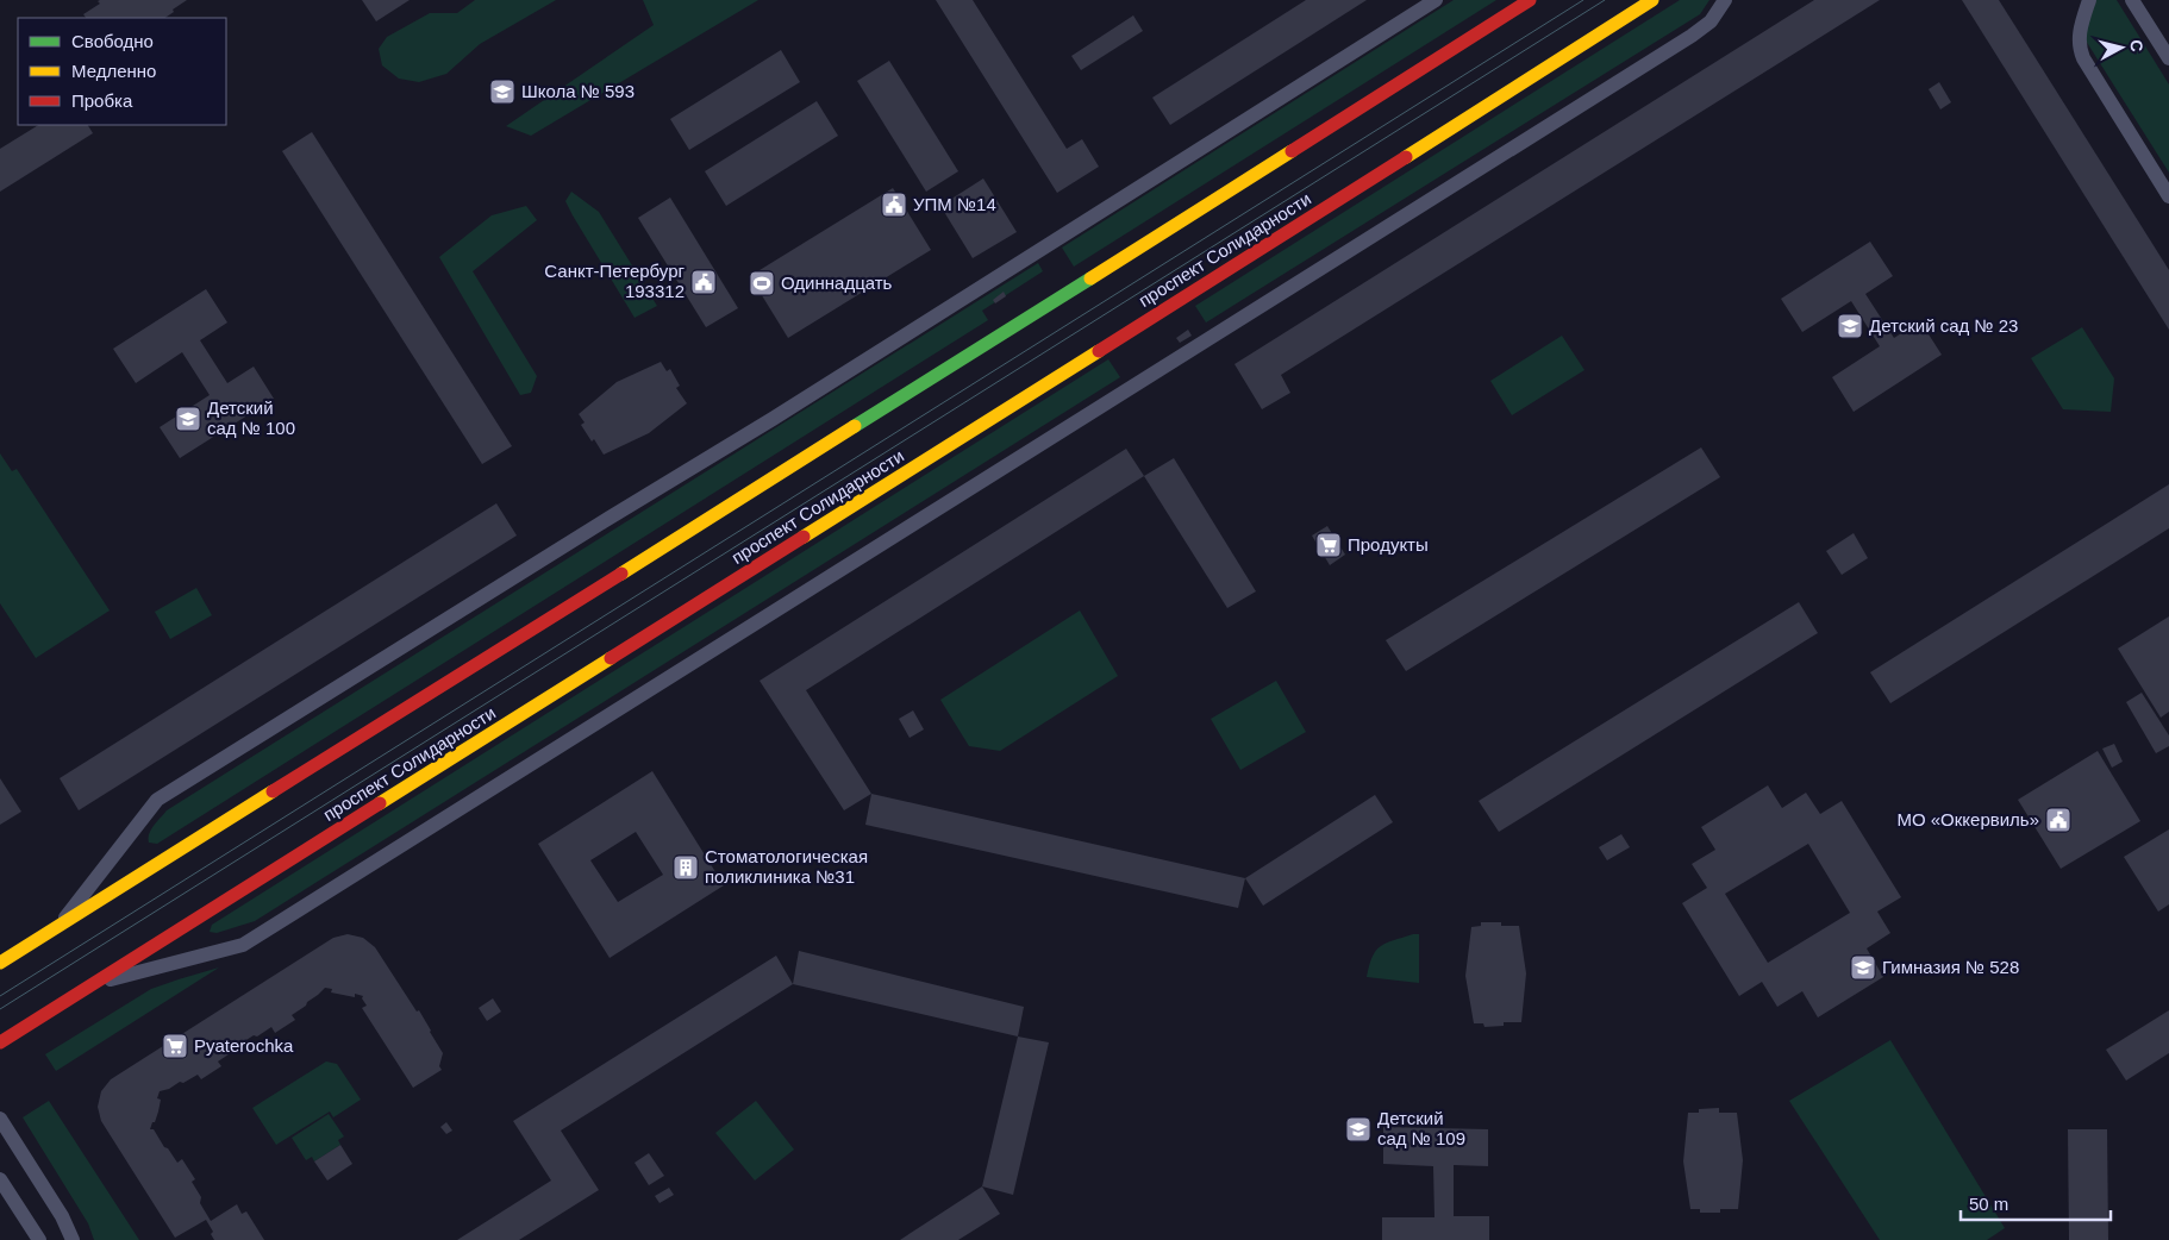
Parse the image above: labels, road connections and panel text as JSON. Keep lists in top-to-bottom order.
{
  "streets": {
    "main road": ["проспект Солидарности"]
  },
  "places": {
    "school or university": [
      "Школа № 593",
      "Детский сад № 23",
      "Детский сад № 100",
      "Гимназия № 528",
      "Детский сад № 109"
    ],
    "public building": ["УПМ №14", "Санкт-Петербург 193312", "МО «Оккервиль»"],
    "sports": ["Одиннадцать"],
    "supermarket": ["Продукты", "Pyaterochka"],
    "building": ["Стоматологическая поликлиника №31"]
  },
  "legend": ["Свободно", "Медленно", "Пробка"],
  "scale_bar": "50 m",
  "north": "right"
}
